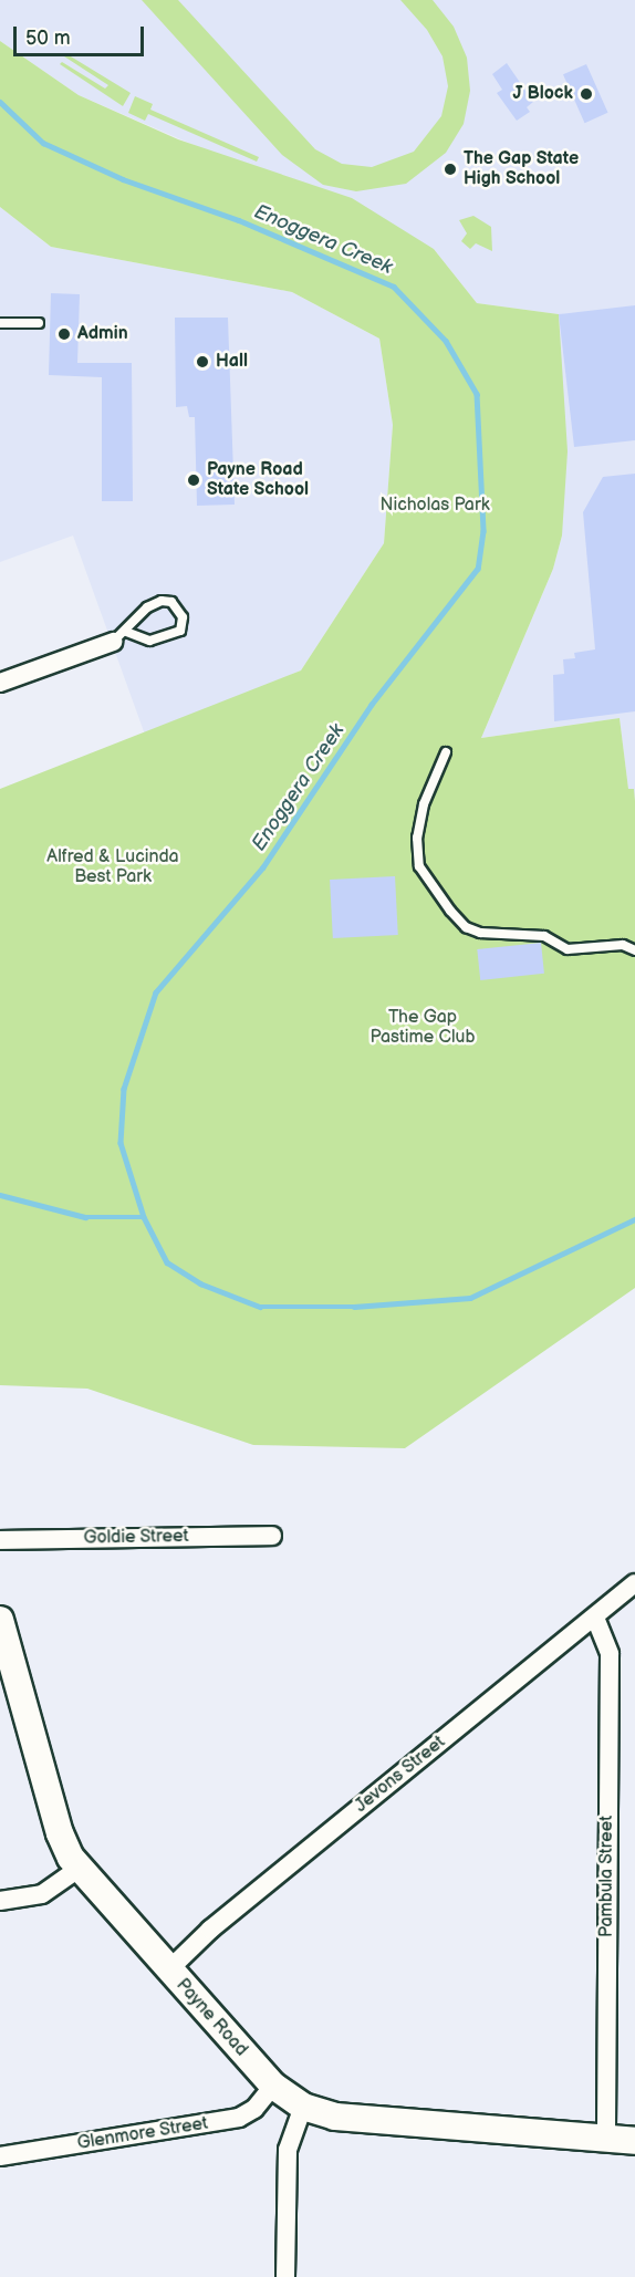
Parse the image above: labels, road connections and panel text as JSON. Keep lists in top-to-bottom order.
{
  "streets": {
    "main road": ["Payne Road"],
    "street": [
      "Goldie Street",
      "Jevons Street",
      "Pambula Street",
      "Glenmore Street"
    ]
  },
  "crossings": [
    ["Jevons Street", "Pambula Street"],
    ["Jevons Street", "Payne Road"],
    ["Pambula Street", "Payne Road"],
    ["Payne Road", "Glenmore Street"]
  ],
  "water": ["Enoggera Creek"],
  "parks": ["Nicholas Park", "Alfred & Lucinda Best Park", "The Gap Pastime Club"],
  "places": [
    "J Block",
    "The Gap State High School",
    "Admin",
    "Hall",
    "Payne Road State School"
  ],
  "scale_bar": "50 m"
}
